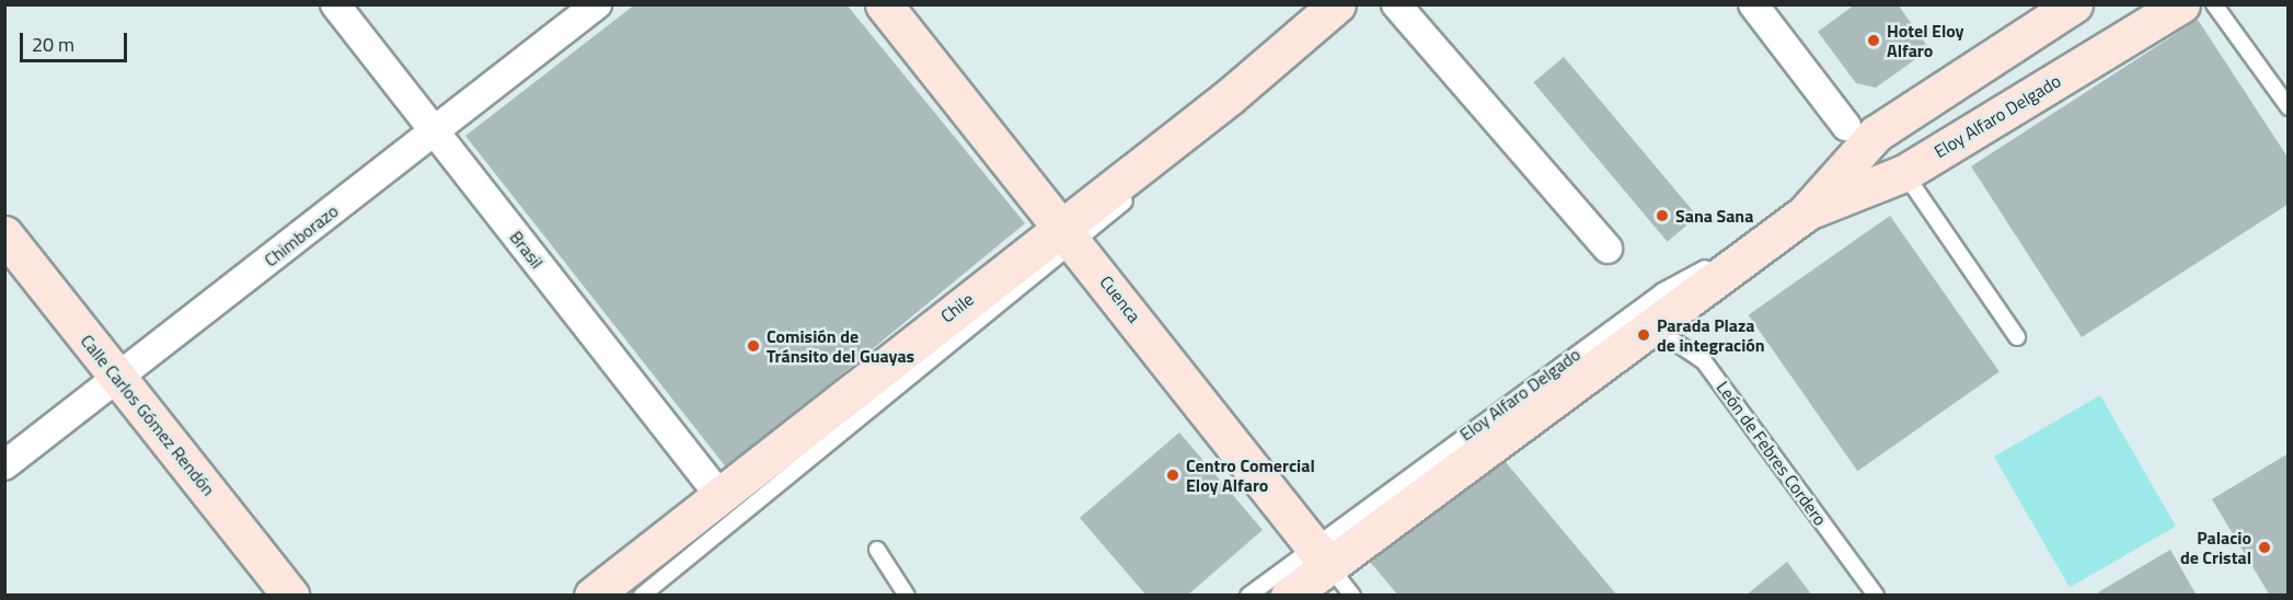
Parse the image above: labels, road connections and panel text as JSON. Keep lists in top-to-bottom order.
{
  "streets": {
    "main road": [
      "Eloy Alfaro Delgado",
      "Cuenca",
      "Chile",
      "Calle Carlos Gómez Rendón"
    ],
    "street": ["Chimborazo", "Brasil"],
    "lane": ["León de Febres Cordero"]
  },
  "crossings": [
    ["Eloy Alfaro Delgado", "Cuenca"],
    ["Eloy Alfaro Delgado", "León de Febres Cordero"],
    ["Chimborazo", "Brasil"],
    ["Chimborazo", "Calle Carlos Gómez Rendón"],
    ["Brasil", "Chile"],
    ["Cuenca", "Chile"]
  ],
  "places": [
    "Hotel Eloy Alfaro",
    "Sana Sana",
    "Parada Plaza de integración",
    "Comisión de Tránsito del Guayas",
    "Centro Comercial Eloy Alfaro",
    "Palacio de Cristal"
  ],
  "scale_bar": "20 m"
}
